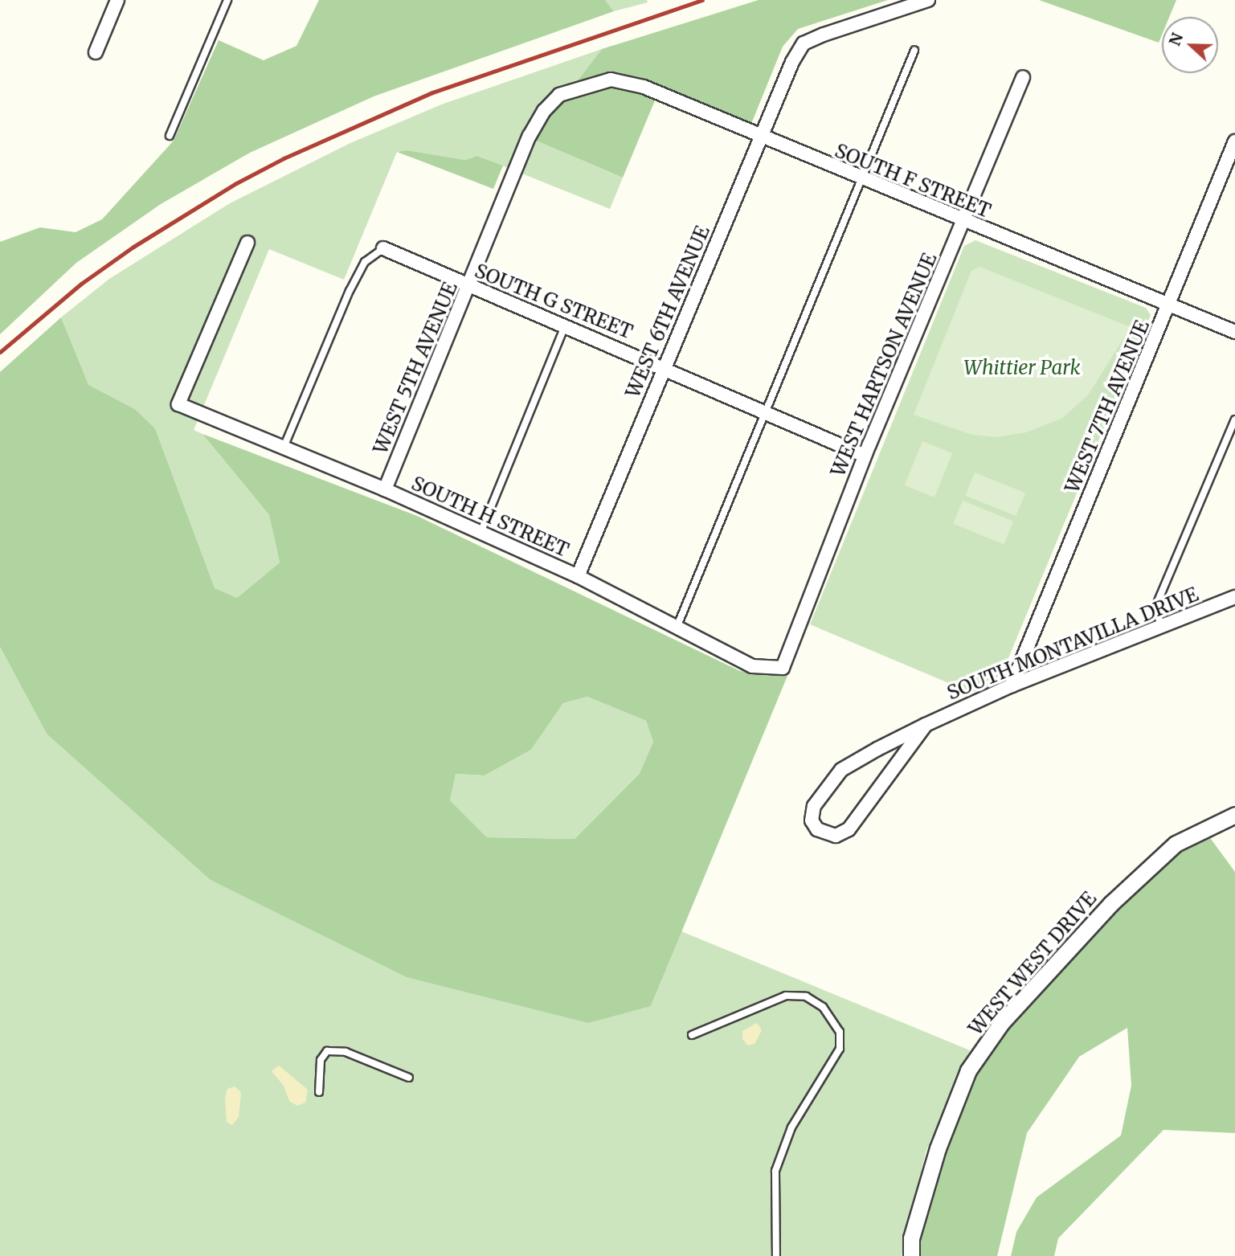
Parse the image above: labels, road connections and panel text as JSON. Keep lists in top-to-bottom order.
{
  "streets": {
    "street": [
      "SOUTH F STREET",
      "SOUTH G STREET",
      "WEST 6TH AVENUE",
      "WEST HARTSON AVENUE",
      "WEST 5TH AVENUE",
      "WEST 7TH AVENUE",
      "SOUTH H STREET",
      "SOUTH MONTAVILLA DRIVE",
      "WEST WEST DRIVE"
    ]
  },
  "crossings": [
    ["SOUTH F STREET", "WEST 6TH AVENUE"],
    ["SOUTH F STREET", "WEST HARTSON AVENUE"],
    ["SOUTH F STREET", "WEST 5TH AVENUE"],
    ["SOUTH F STREET", "WEST 7TH AVENUE"],
    ["SOUTH G STREET", "WEST 6TH AVENUE"],
    ["SOUTH G STREET", "WEST HARTSON AVENUE"],
    ["SOUTH G STREET", "WEST 5TH AVENUE"],
    ["WEST 6TH AVENUE", "SOUTH H STREET"],
    ["WEST HARTSON AVENUE", "SOUTH H STREET"],
    ["WEST 5TH AVENUE", "SOUTH H STREET"],
    ["WEST 7TH AVENUE", "SOUTH MONTAVILLA DRIVE"]
  ],
  "parks": ["Whittier Park"],
  "north": "left"
}
